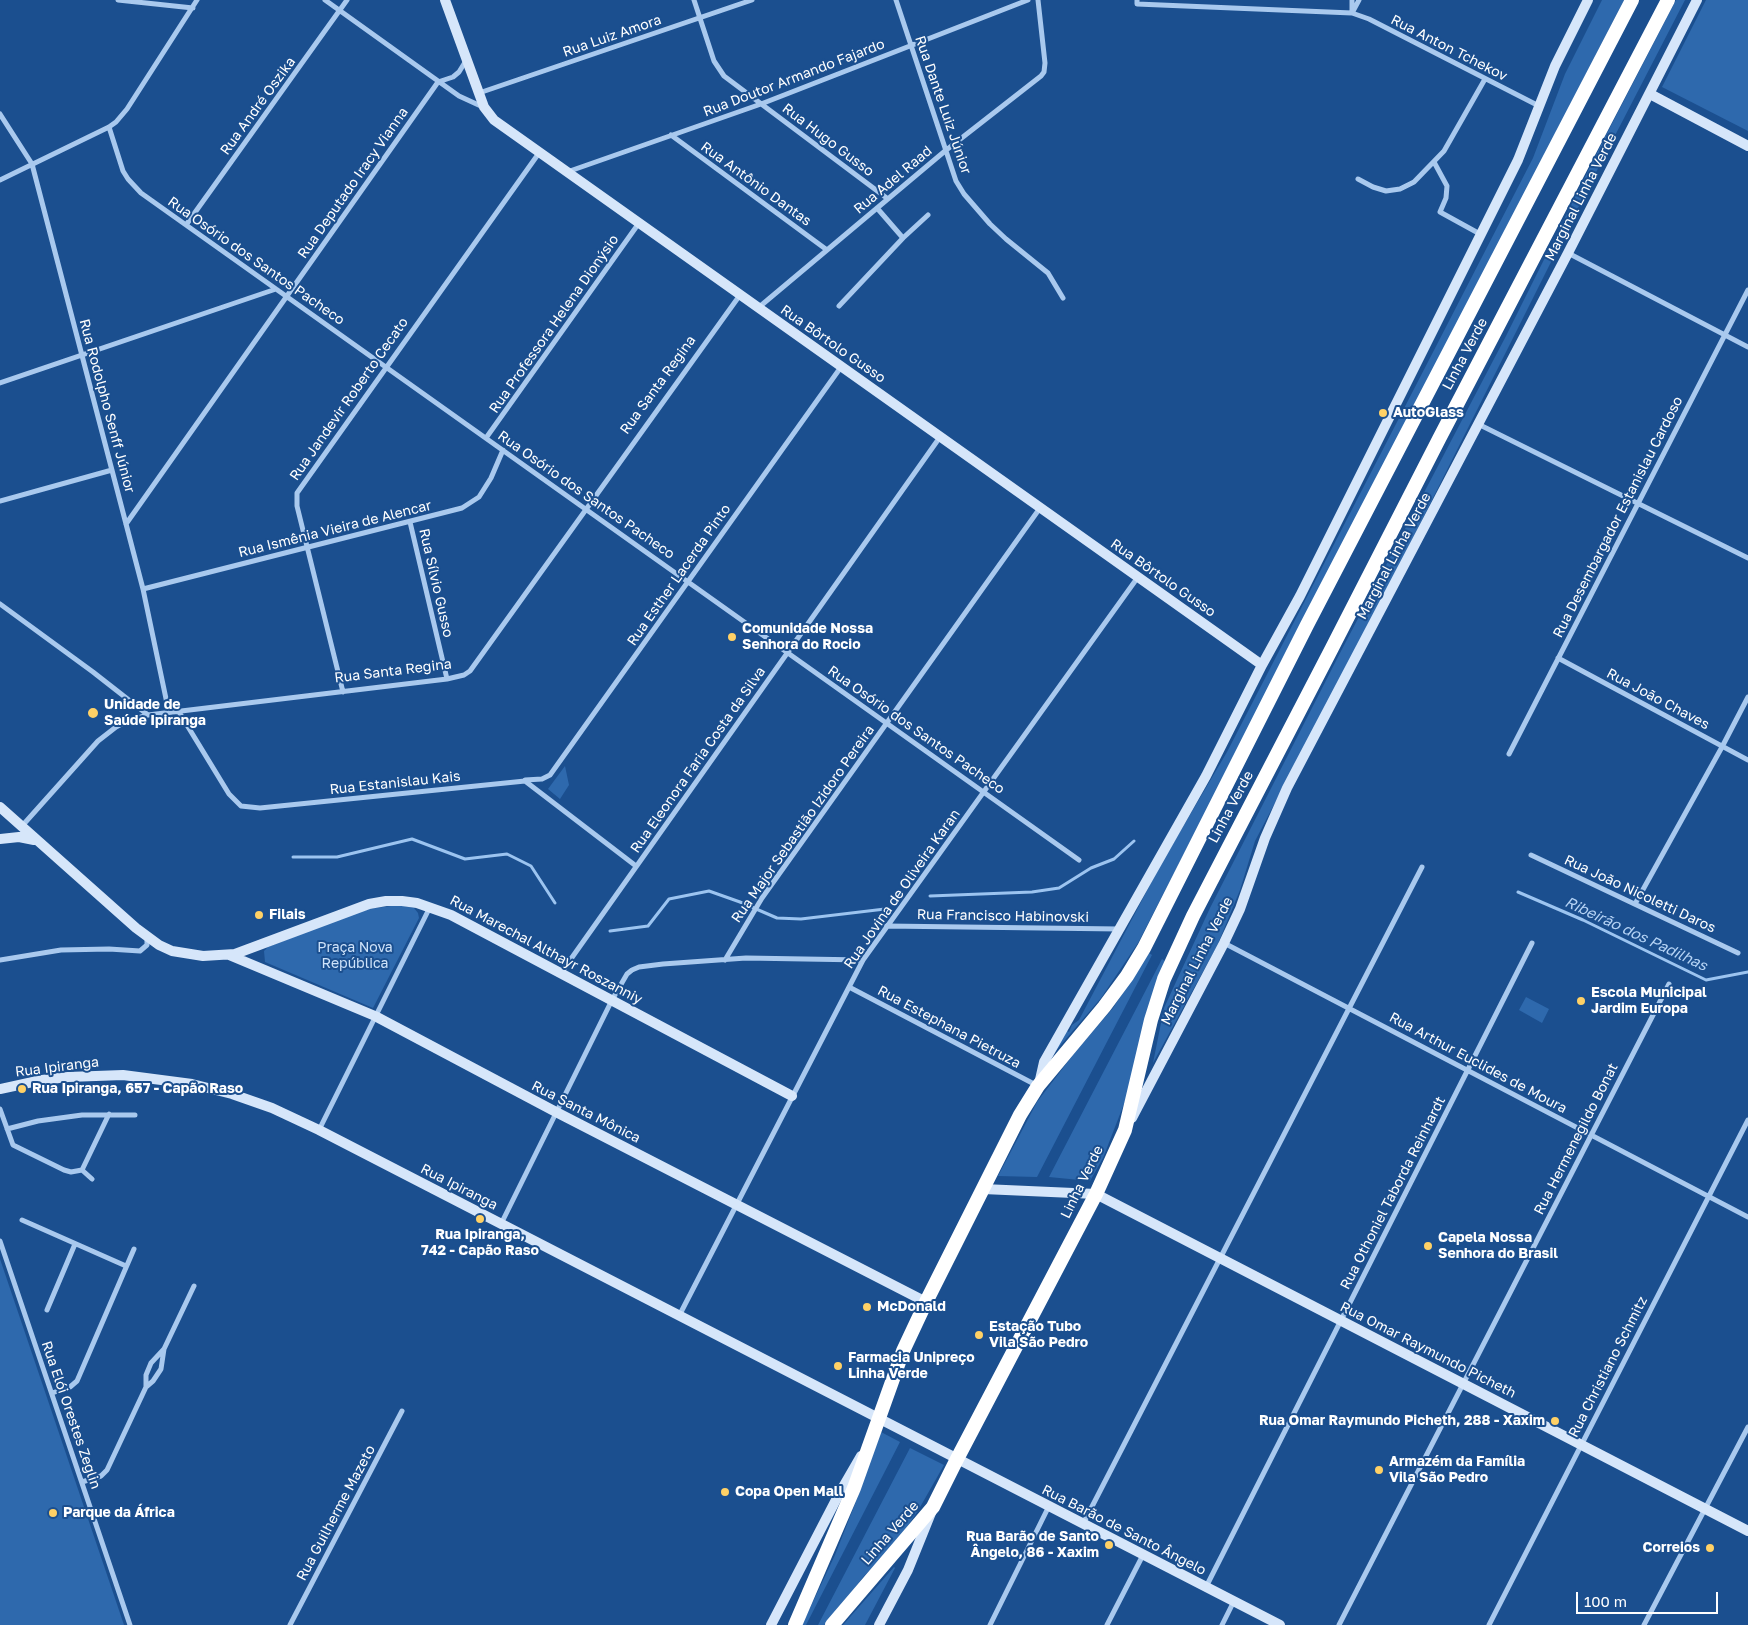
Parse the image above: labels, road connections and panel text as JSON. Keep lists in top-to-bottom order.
{
  "streets": {
    "highway": ["Linha Verde"],
    "main road": [
      "Marginal Linha Verde",
      "Rua Bôrtolo Gusso",
      "Rua Marechal Althayr Roszanniy",
      "Rua Ipiranga",
      "Rua Santa Mônica",
      "Rua Omar Raymundo Picheth",
      "Rua Barão de Santo Ângelo"
    ],
    "street": [
      "Rua Luiz Amora",
      "Rua Anton Tchekov",
      "Rua Doutor Armando Fajardo",
      "Rua Dante Luiz Júnior",
      "Rua André Oszika",
      "Rua Hugo Gusso",
      "Rua Adel Raad",
      "Rua Deputado Iracy Vianna",
      "Rua Antônio Dantas",
      "Rua Osório dos Santos Pacheco",
      "Rua Professora Helena Dionýsio",
      "Rua Santa Regina",
      "Rua Jandevir Roberto Cecato",
      "Rua Rodolpho Senff Júnior",
      "Rua Desembargador Estanislau Cardoso",
      "Rua Ismênia Vieira de Alencar",
      "Rua Esther Lacerda Pinto",
      "Rua Sílvio Gusso",
      "Rua João Chaves",
      "Rua Eleonora Faria Costa da Silva",
      "Rua Estanislau Kais",
      "Rua Major Sebastião Izidoro Pereira",
      "Rua Jovina de Oliveira Karan",
      "Rua João Nicoletti Daros",
      "Rua Francisco Habinovski",
      "Rua Estephana Pietruza",
      "Rua Arthur Euclides de Moura",
      "Rua Hermenegildo Bonat",
      "Rua Othoniel Taborda Reinhardt",
      "Rua Christiano Schmitz",
      "Rua Elói Orestes Zeglin",
      "Rua Guilherme Mazeto"
    ]
  },
  "crossings": [
    ["Rua Luiz Amora", "Rua Hugo Gusso"],
    ["Rua Luiz Amora", "Rua Bôrtolo Gusso"],
    ["Rua Doutor Armando Fajardo", "Rua Dante Luiz Júnior"],
    ["Rua Doutor Armando Fajardo", "Rua Hugo Gusso"],
    ["Rua Doutor Armando Fajardo", "Rua Antônio Dantas"],
    ["Rua Doutor Armando Fajardo", "Rua Bôrtolo Gusso"],
    ["Rua Dante Luiz Júnior", "Rua Adel Raad"],
    ["Rua André Oszika", "Rua Osório dos Santos Pacheco"],
    ["Rua Hugo Gusso", "Rua Adel Raad"],
    ["Rua Adel Raad", "Rua Antônio Dantas"],
    ["Rua Adel Raad", "Rua Bôrtolo Gusso"],
    ["Rua Deputado Iracy Vianna", "Rua Osório dos Santos Pacheco"],
    ["Rua Deputado Iracy Vianna", "Rua Bôrtolo Gusso"],
    ["Rua Deputado Iracy Vianna", "Rua Rodolpho Senff Júnior"],
    ["Marginal Linha Verde", "Linha Verde"],
    ["Marginal Linha Verde", "Rua Arthur Euclides de Moura"],
    ["Rua Osório dos Santos Pacheco", "Rua Professora Helena Dionýsio"],
    ["Rua Osório dos Santos Pacheco", "Rua Santa Regina"],
    ["Rua Osório dos Santos Pacheco", "Rua Jandevir Roberto Cecato"],
    ["Rua Osório dos Santos Pacheco", "Rua Ismênia Vieira de Alencar"],
    ["Rua Osório dos Santos Pacheco", "Rua Esther Lacerda Pinto"],
    ["Rua Osório dos Santos Pacheco", "Rua Eleonora Faria Costa da Silva"],
    ["Rua Osório dos Santos Pacheco", "Rua Major Sebastião Izidoro Pereira"],
    ["Rua Osório dos Santos Pacheco", "Rua Jovina de Oliveira Karan"],
    ["Rua Professora Helena Dionýsio", "Rua Bôrtolo Gusso"],
    ["Rua Bôrtolo Gusso", "Rua Santa Regina"],
    ["Rua Bôrtolo Gusso", "Rua Jandevir Roberto Cecato"],
    ["Rua Bôrtolo Gusso", "Rua Esther Lacerda Pinto"],
    ["Rua Bôrtolo Gusso", "Rua Eleonora Faria Costa da Silva"],
    ["Rua Bôrtolo Gusso", "Rua Major Sebastião Izidoro Pereira"],
    ["Rua Bôrtolo Gusso", "Rua Jovina de Oliveira Karan"],
    ["Linha Verde", "Rua Estephana Pietruza"],
    ["Linha Verde", "Rua Ipiranga"],
    ["Linha Verde", "Rua Santa Mônica"],
    ["Linha Verde", "Rua Omar Raymundo Picheth"],
    ["Linha Verde", "Rua Barão de Santo Ângelo"],
    ["Rua Santa Regina", "Rua Jandevir Roberto Cecato"],
    ["Rua Santa Regina", "Rua Rodolpho Senff Júnior"],
    ["Rua Santa Regina", "Rua Sílvio Gusso"],
    ["Rua Santa Regina", "Rua Estanislau Kais"],
    ["Rua Santa Regina", "Rua Marechal Althayr Roszanniy"],
    ["Rua Jandevir Roberto Cecato", "Rua Ismênia Vieira de Alencar"],
    ["Rua Rodolpho Senff Júnior", "Rua Ismênia Vieira de Alencar"],
    ["Rua Desembargador Estanislau Cardoso", "Rua João Chaves"],
    ["Rua Ismênia Vieira de Alencar", "Rua Sílvio Gusso"],
    ["Rua Esther Lacerda Pinto", "Rua Estanislau Kais"],
    ["Rua Eleonora Faria Costa da Silva", "Rua Marechal Althayr Roszanniy"],
    ["Rua Jovina de Oliveira Karan", "Rua Francisco Habinovski"],
    ["Rua Jovina de Oliveira Karan", "Rua Marechal Althayr Roszanniy"],
    ["Rua Jovina de Oliveira Karan", "Rua Estephana Pietruza"],
    ["Rua Jovina de Oliveira Karan", "Rua Ipiranga"],
    ["Rua Jovina de Oliveira Karan", "Rua Santa Mônica"],
    ["Rua Marechal Althayr Roszanniy", "Rua Santa Mônica"],
    ["Rua Arthur Euclides de Moura", "Rua Hermenegildo Bonat"],
    ["Rua Arthur Euclides de Moura", "Rua Othoniel Taborda Reinhardt"],
    ["Rua Arthur Euclides de Moura", "Rua Christiano Schmitz"],
    ["Rua Ipiranga", "Rua Barão de Santo Ângelo"],
    ["Rua Hermenegildo Bonat", "Rua Omar Raymundo Picheth"],
    ["Rua Othoniel Taborda Reinhardt", "Rua Omar Raymundo Picheth"],
    ["Rua Othoniel Taborda Reinhardt", "Rua Barão de Santo Ângelo"],
    ["Rua Omar Raymundo Picheth", "Rua Christiano Schmitz"]
  ],
  "water": ["Ribeirão dos Padilhas"],
  "parks": ["Praça Nova República"],
  "places": [
    "AutoGlass",
    "Comunidade Nossa Senhora do Rocio",
    "Unidade de Saúde Ipiranga",
    "Filais",
    "Escola Municipal Jardim Europa",
    "Rua Ipiranga, 657 - Capão Raso",
    "Rua Ipiranga, 742 - Capão Raso",
    "Capela Nossa Senhora do Brasil",
    "McDonald",
    "Estação Tubo Vila São Pedro",
    "Farmacia Unipreço Linha Verde",
    "Rua Omar Raymundo Picheth, 288 - Xaxim",
    "Armazém da Família Vila São Pedro",
    "Copa Open Mall",
    "Parque da África",
    "Rua Barão de Santo Ângelo, 86 - Xaxim",
    "Correios"
  ],
  "scale_bar": "100 m"
}
